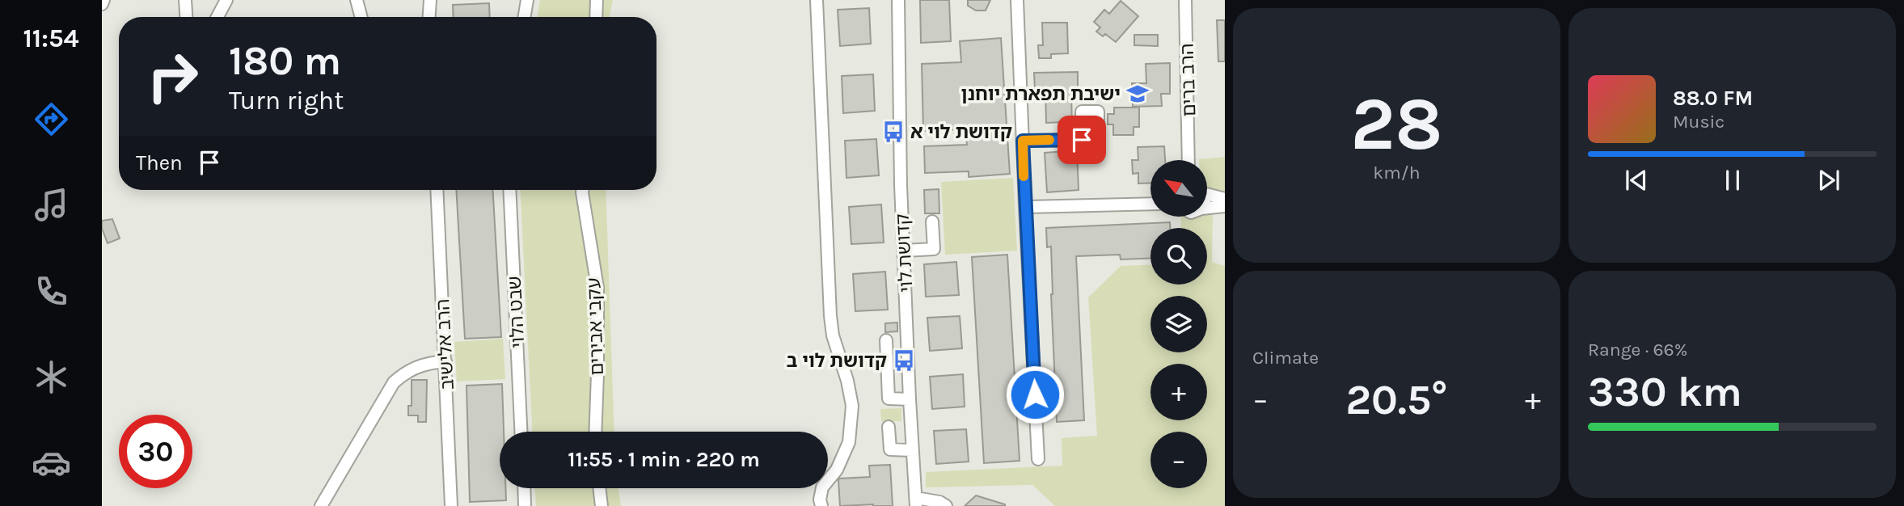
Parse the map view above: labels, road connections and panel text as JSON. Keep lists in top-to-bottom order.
{
  "streets": {
    "street": [
      "הרב ברים",
      "קדושת לוי",
      "שבט הלוי",
      "עקבי אבירים",
      "הרב אלישיב"
    ]
  },
  "places": {
    "school or university": ["ישיבת תפארת יוחנן"],
    "bus stop": ["קדושת לוי א", "קדושת לוי ב"]
  },
  "north": "top left",
  "page": {
    "tabs": "11:54",
    "tile": [
      ["28", "km/h"],
      "Climate",
      ["Range · 66%", "330 km"]
    ],
    "turn": ["180 m", "Turn right"],
    "song": ["88.0 FM", "Music"],
    "then": "Then",
    "map_buttons": ["+", "−"],
    "heat": ["−", "20.5°", "+"],
    "limit": "30",
    "trip": "11:55 · 1 min · 220 m"
  }
}
